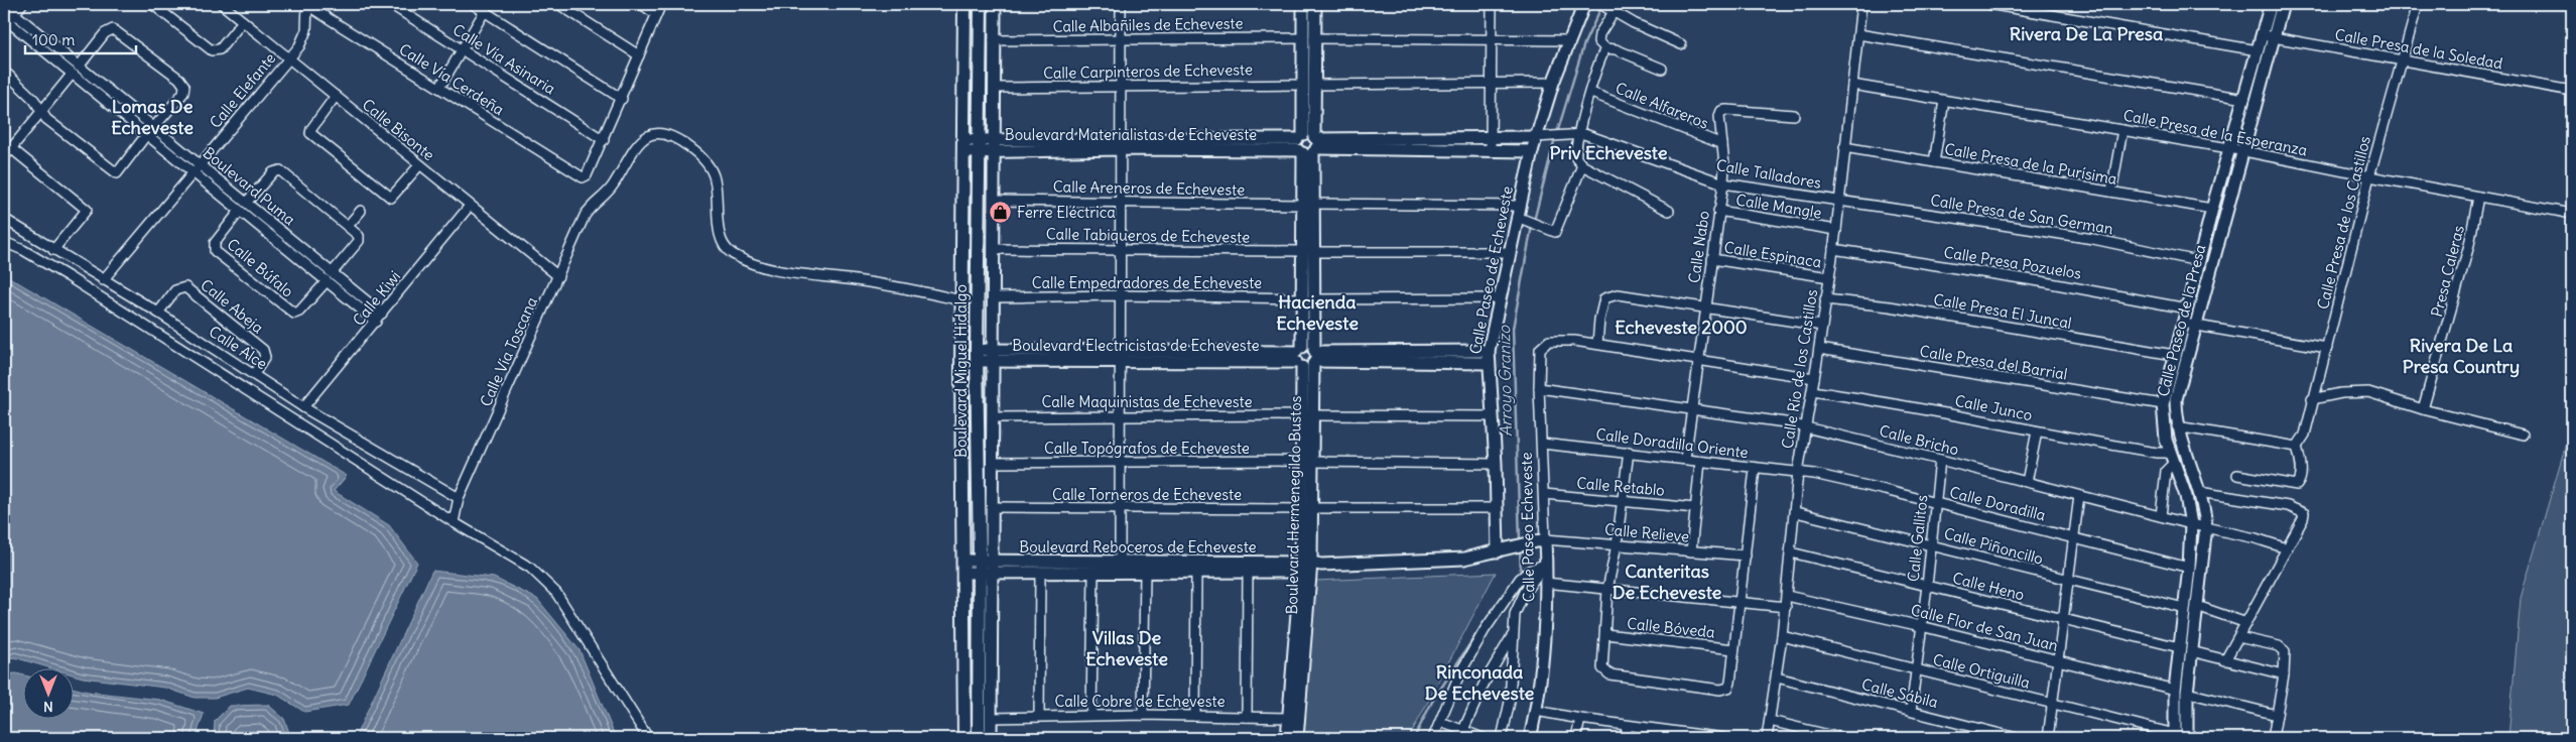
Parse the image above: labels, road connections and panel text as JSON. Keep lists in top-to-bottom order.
{
  "streets": {
    "main road": ["Boulevard Miguel Hidalgo"],
    "street": [
      "Calle Albañiles de Echeveste",
      "Calle Presa de la Soledad",
      "Calle Vía Asinaria",
      "Calle Carpinteros de Echeveste",
      "Calle Vía Cerdeña",
      "Calle Elefante",
      "Calle Alfareros",
      "Calle Bisonte",
      "Calle Presa de la Esperanza",
      "Boulevard Materialistas de Echeveste",
      "Calle Presa de la Purísima",
      "Calle Talladores",
      "Boulevard Puma",
      "Calle Areneros de Echeveste",
      "Calle Mangle",
      "Calle Presa de San German",
      "Calle Presa de los Castillos",
      "Calle Tabiqueros de Echeveste",
      "Calle Nabo",
      "Calle Espinaca",
      "Calle Presa Pozuelos",
      "Calle Búfalo",
      "Calle Paseo de Echeveste",
      "Presa Caleras",
      "Calle Empedradores de Echeveste",
      "Calle Kiwi",
      "Calle Abeja",
      "Calle Presa El Juncal",
      "Calle Paseo de la Presa",
      "Boulevard Electricistas de Echeveste",
      "Calle Alce",
      "Calle Vía Toscana",
      "Calle Presa del Barrial",
      "Calle Río de los Castillos",
      "Calle Maquinistas de Echeveste",
      "Calle Junco",
      "Calle Bricho",
      "Calle Doradilla Oriente",
      "Calle Topógrafos de Echeveste",
      "Calle Retablo",
      "Calle Torneros de Echeveste",
      "Calle Doradilla",
      "Boulevard Hermenegildo Bustos",
      "Calle Paseo Echeveste",
      "Calle Relieve",
      "Calle Gallitos",
      "Calle Piñoncillo",
      "Boulevard Reboceros de Echeveste",
      "Calle Heno",
      "Calle Bóveda",
      "Calle Flor de San Juan",
      "Calle Ortiguilla",
      "Calle Sábila",
      "Calle Cobre de Echeveste"
    ]
  },
  "crossings": [
    ["Calle Albañiles de Echeveste", "Boulevard Miguel Hidalgo"],
    ["Calle Albañiles de Echeveste", "Boulevard Hermenegildo Bustos"],
    ["Calle Presa de la Soledad", "Calle Presa de los Castillos"],
    ["Calle Presa de la Soledad", "Calle Paseo de la Presa"],
    ["Calle Vía Asinaria", "Calle Vía Cerdeña"],
    ["Calle Carpinteros de Echeveste", "Calle Paseo de Echeveste"],
    ["Calle Carpinteros de Echeveste", "Boulevard Miguel Hidalgo"],
    ["Calle Carpinteros de Echeveste", "Boulevard Hermenegildo Bustos"],
    ["Calle Vía Cerdeña", "Calle Elefante"],
    ["Calle Elefante", "Calle Bisonte"],
    ["Calle Elefante", "Boulevard Puma"],
    ["Calle Elefante", "Calle Alce"],
    ["Calle Alfareros", "Calle Nabo"],
    ["Calle Bisonte", "Calle Kiwi"],
    ["Calle Bisonte", "Calle Vía Toscana"],
    ["Calle Presa de la Esperanza", "Calle Presa de los Castillos"],
    ["Calle Presa de la Esperanza", "Presa Caleras"],
    ["Calle Presa de la Esperanza", "Calle Paseo de la Presa"],
    ["Calle Presa de la Esperanza", "Calle Río de los Castillos"],
    ["Boulevard Materialistas de Echeveste", "Calle Talladores"],
    ["Boulevard Materialistas de Echeveste", "Calle Paseo de Echeveste"],
    ["Boulevard Materialistas de Echeveste", "Boulevard Miguel Hidalgo"],
    ["Boulevard Materialistas de Echeveste", "Boulevard Hermenegildo Bustos"],
    ["Calle Presa de la Purísima", "Calle Paseo de la Presa"],
    ["Calle Presa de la Purísima", "Calle Río de los Castillos"],
    ["Calle Talladores", "Calle Presa de San German"],
    ["Calle Talladores", "Calle Nabo"],
    ["Calle Talladores", "Calle Río de los Castillos"],
    ["Boulevard Puma", "Calle Búfalo"],
    ["Boulevard Puma", "Calle Kiwi"],
    ["Calle Areneros de Echeveste", "Calle Paseo de Echeveste"],
    ["Calle Areneros de Echeveste", "Boulevard Miguel Hidalgo"],
    ["Calle Areneros de Echeveste", "Boulevard Hermenegildo Bustos"],
    ["Calle Mangle", "Calle Nabo"],
    ["Calle Mangle", "Calle Río de los Castillos"],
    ["Calle Presa de San German", "Calle Paseo de la Presa"],
    ["Calle Presa de San German", "Calle Río de los Castillos"],
    ["Calle Tabiqueros de Echeveste", "Calle Paseo de Echeveste"],
    ["Calle Tabiqueros de Echeveste", "Boulevard Miguel Hidalgo"],
    ["Calle Tabiqueros de Echeveste", "Boulevard Hermenegildo Bustos"],
    ["Calle Nabo", "Calle Espinaca"],
    ["Calle Nabo", "Calle Bricho"],
    ["Calle Nabo", "Calle Doradilla Oriente"],
    ["Calle Espinaca", "Calle Río de los Castillos"],
    ["Calle Presa Pozuelos", "Calle Paseo de la Presa"],
    ["Calle Presa Pozuelos", "Calle Río de los Castillos"],
    ["Calle Paseo de Echeveste", "Boulevard Electricistas de Echeveste"],
    ["Calle Paseo de Echeveste", "Calle Maquinistas de Echeveste"],
    ["Calle Paseo de Echeveste", "Calle Topógrafos de Echeveste"],
    ["Calle Paseo de Echeveste", "Calle Torneros de Echeveste"],
    ["Calle Empedradores de Echeveste", "Boulevard Miguel Hidalgo"],
    ["Calle Empedradores de Echeveste", "Boulevard Hermenegildo Bustos"],
    ["Calle Kiwi", "Calle Alce"],
    ["Calle Abeja", "Calle Alce"],
    ["Calle Presa El Juncal", "Calle Paseo de la Presa"],
    ["Calle Presa El Juncal", "Calle Río de los Castillos"],
    ["Calle Paseo de la Presa", "Calle Presa del Barrial"],
    ["Calle Paseo de la Presa", "Calle Junco"],
    ["Calle Paseo de la Presa", "Calle Bricho"],
    ["Calle Paseo de la Presa", "Calle Doradilla"],
    ["Calle Paseo de la Presa", "Calle Piñoncillo"],
    ["Calle Paseo de la Presa", "Calle Heno"],
    ["Calle Paseo de la Presa", "Calle Flor de San Juan"],
    ["Calle Paseo de la Presa", "Calle Ortiguilla"],
    ["Boulevard Electricistas de Echeveste", "Boulevard Miguel Hidalgo"],
    ["Boulevard Electricistas de Echeveste", "Boulevard Hermenegildo Bustos"],
    ["Calle Alce", "Calle Vía Toscana"],
    ["Calle Vía Toscana", "Boulevard Miguel Hidalgo"],
    ["Calle Presa del Barrial", "Calle Río de los Castillos"],
    ["Calle Río de los Castillos", "Calle Junco"],
    ["Calle Río de los Castillos", "Calle Bricho"],
    ["Calle Río de los Castillos", "Calle Doradilla Oriente"],
    ["Calle Río de los Castillos", "Calle Doradilla"],
    ["Calle Río de los Castillos", "Calle Piñoncillo"],
    ["Calle Río de los Castillos", "Calle Heno"],
    ["Calle Río de los Castillos", "Calle Flor de San Juan"],
    ["Calle Río de los Castillos", "Calle Ortiguilla"],
    ["Calle Río de los Castillos", "Calle Sábila"],
    ["Boulevard Miguel Hidalgo", "Calle Maquinistas de Echeveste"],
    ["Boulevard Miguel Hidalgo", "Calle Topógrafos de Echeveste"],
    ["Boulevard Miguel Hidalgo", "Calle Torneros de Echeveste"],
    ["Boulevard Miguel Hidalgo", "Boulevard Reboceros de Echeveste"],
    ["Boulevard Miguel Hidalgo", "Calle Cobre de Echeveste"],
    ["Calle Maquinistas de Echeveste", "Boulevard Hermenegildo Bustos"],
    ["Calle Bricho", "Calle Paseo Echeveste"],
    ["Calle Bricho", "Calle Gallitos"],
    ["Calle Doradilla Oriente", "Calle Doradilla"],
    ["Calle Doradilla Oriente", "Calle Paseo Echeveste"],
    ["Calle Topógrafos de Echeveste", "Boulevard Hermenegildo Bustos"],
    ["Calle Retablo", "Calle Paseo Echeveste"],
    ["Calle Torneros de Echeveste", "Boulevard Hermenegildo Bustos"],
    ["Calle Doradilla", "Calle Gallitos"],
    ["Boulevard Hermenegildo Bustos", "Boulevard Reboceros de Echeveste"],
    ["Boulevard Hermenegildo Bustos", "Calle Cobre de Echeveste"],
    ["Calle Paseo Echeveste", "Calle Relieve"],
    ["Calle Gallitos", "Calle Piñoncillo"],
    ["Calle Gallitos", "Calle Heno"],
    ["Calle Gallitos", "Calle Flor de San Juan"],
    ["Calle Gallitos", "Calle Ortiguilla"],
    ["Calle Gallitos", "Calle Sábila"]
  ],
  "districts": [
    "Rivera De La Presa",
    "Lomas De Echeveste",
    "Priv Echeveste",
    "Hacienda Echeveste",
    "Echeveste 2000",
    "Rivera De La Presa Country",
    "Canteritas De Echeveste",
    "Villas De Echeveste",
    "Rinconada De Echeveste"
  ],
  "water": ["Arroyo Granizo"],
  "places": {
    "shop": ["Ferre Eléctrica"]
  },
  "scale_bar": "100 m",
  "north": "bottom"
}
